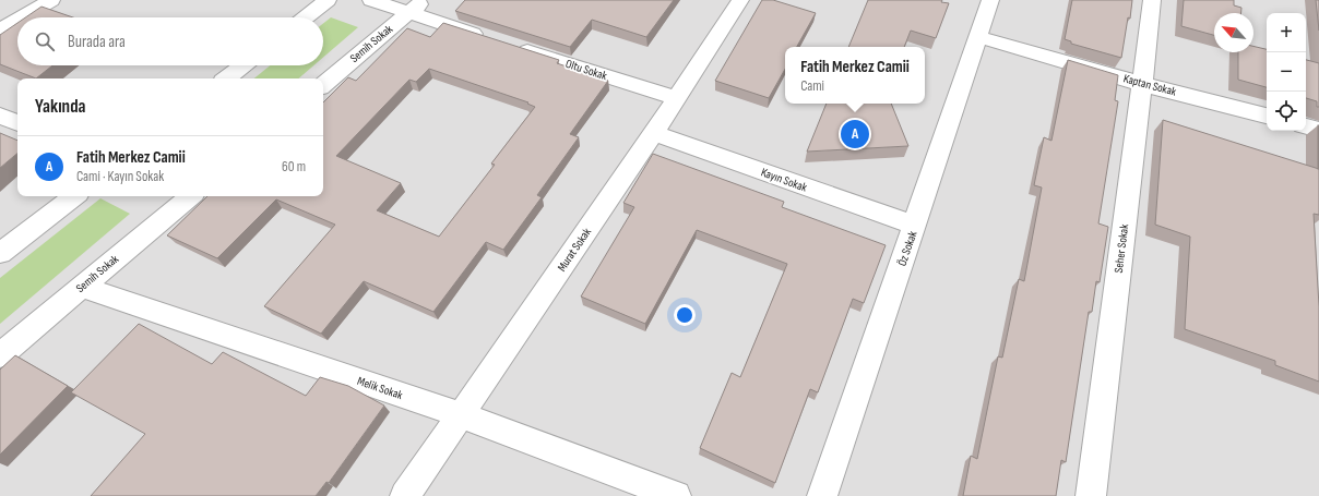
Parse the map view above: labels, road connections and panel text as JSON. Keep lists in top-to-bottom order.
{
  "streets": {
    "street": [
      "Semih Sokak",
      "Oltu Sokak",
      "Kaptan Sokak",
      "Kayın Sokak",
      "Öz Sokak",
      "Seher Sokak",
      "Murat Sokak",
      "Melik Sokak"
    ]
  },
  "crossings": [
    ["Semih Sokak", "Melik Sokak"],
    ["Oltu Sokak", "Murat Sokak"],
    ["Kaptan Sokak", "Öz Sokak"],
    ["Kaptan Sokak", "Seher Sokak"],
    ["Kayın Sokak", "Öz Sokak"],
    ["Kayın Sokak", "Murat Sokak"],
    ["Murat Sokak", "Melik Sokak"]
  ],
  "north": "top left",
  "page": {
    "map_buttons": ["+", "−"],
    "search": "Burada ara",
    "popup": ["Fatih Merkez Camii", "Cami"],
    "heading": "Yakında",
    "pins": "A",
    "list": [
      {
        "mark": "A",
        "name": "Fatih Merkez Camii",
        "note": "Cami · Kayın Sokak",
        "value": "60 m"
      }
    ]
  }
}
